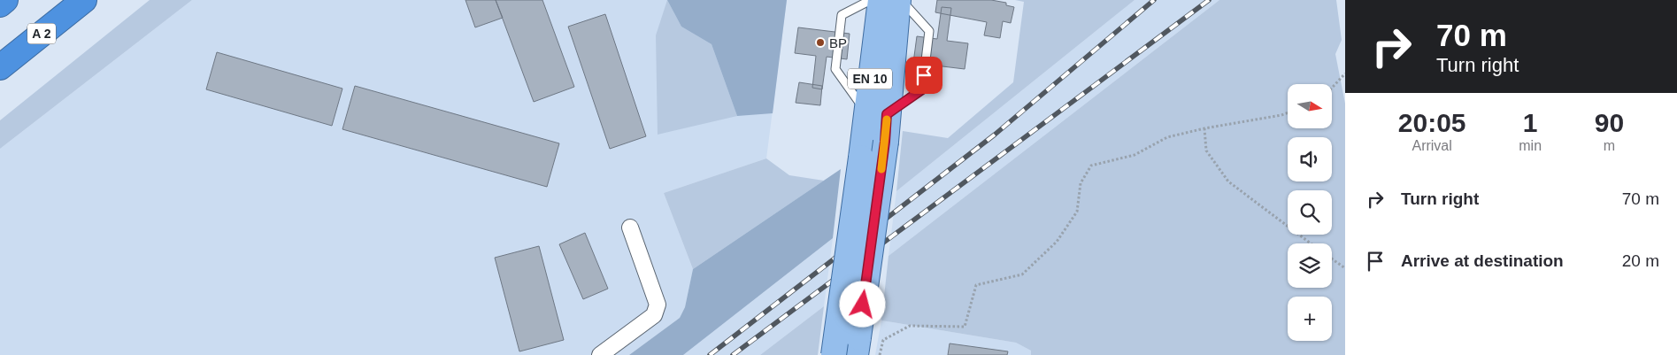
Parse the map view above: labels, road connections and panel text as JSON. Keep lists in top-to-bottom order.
{
  "streets": {
    "highway": ["A 2"],
    "main road": ["EN 10"]
  },
  "places": ["BP"],
  "north": "right",
  "page": {
    "turn": ["70 m", "Turn right"],
    "map_buttons": "+",
    "eta": [
      "20:05",
      "Arrival",
      "1",
      "min",
      "90",
      "m"
    ],
    "list": [
      {
        "name": "Turn right",
        "value": "70 m"
      },
      {
        "name": "Arrive at destination",
        "value": "20 m"
      }
    ]
  }
}
